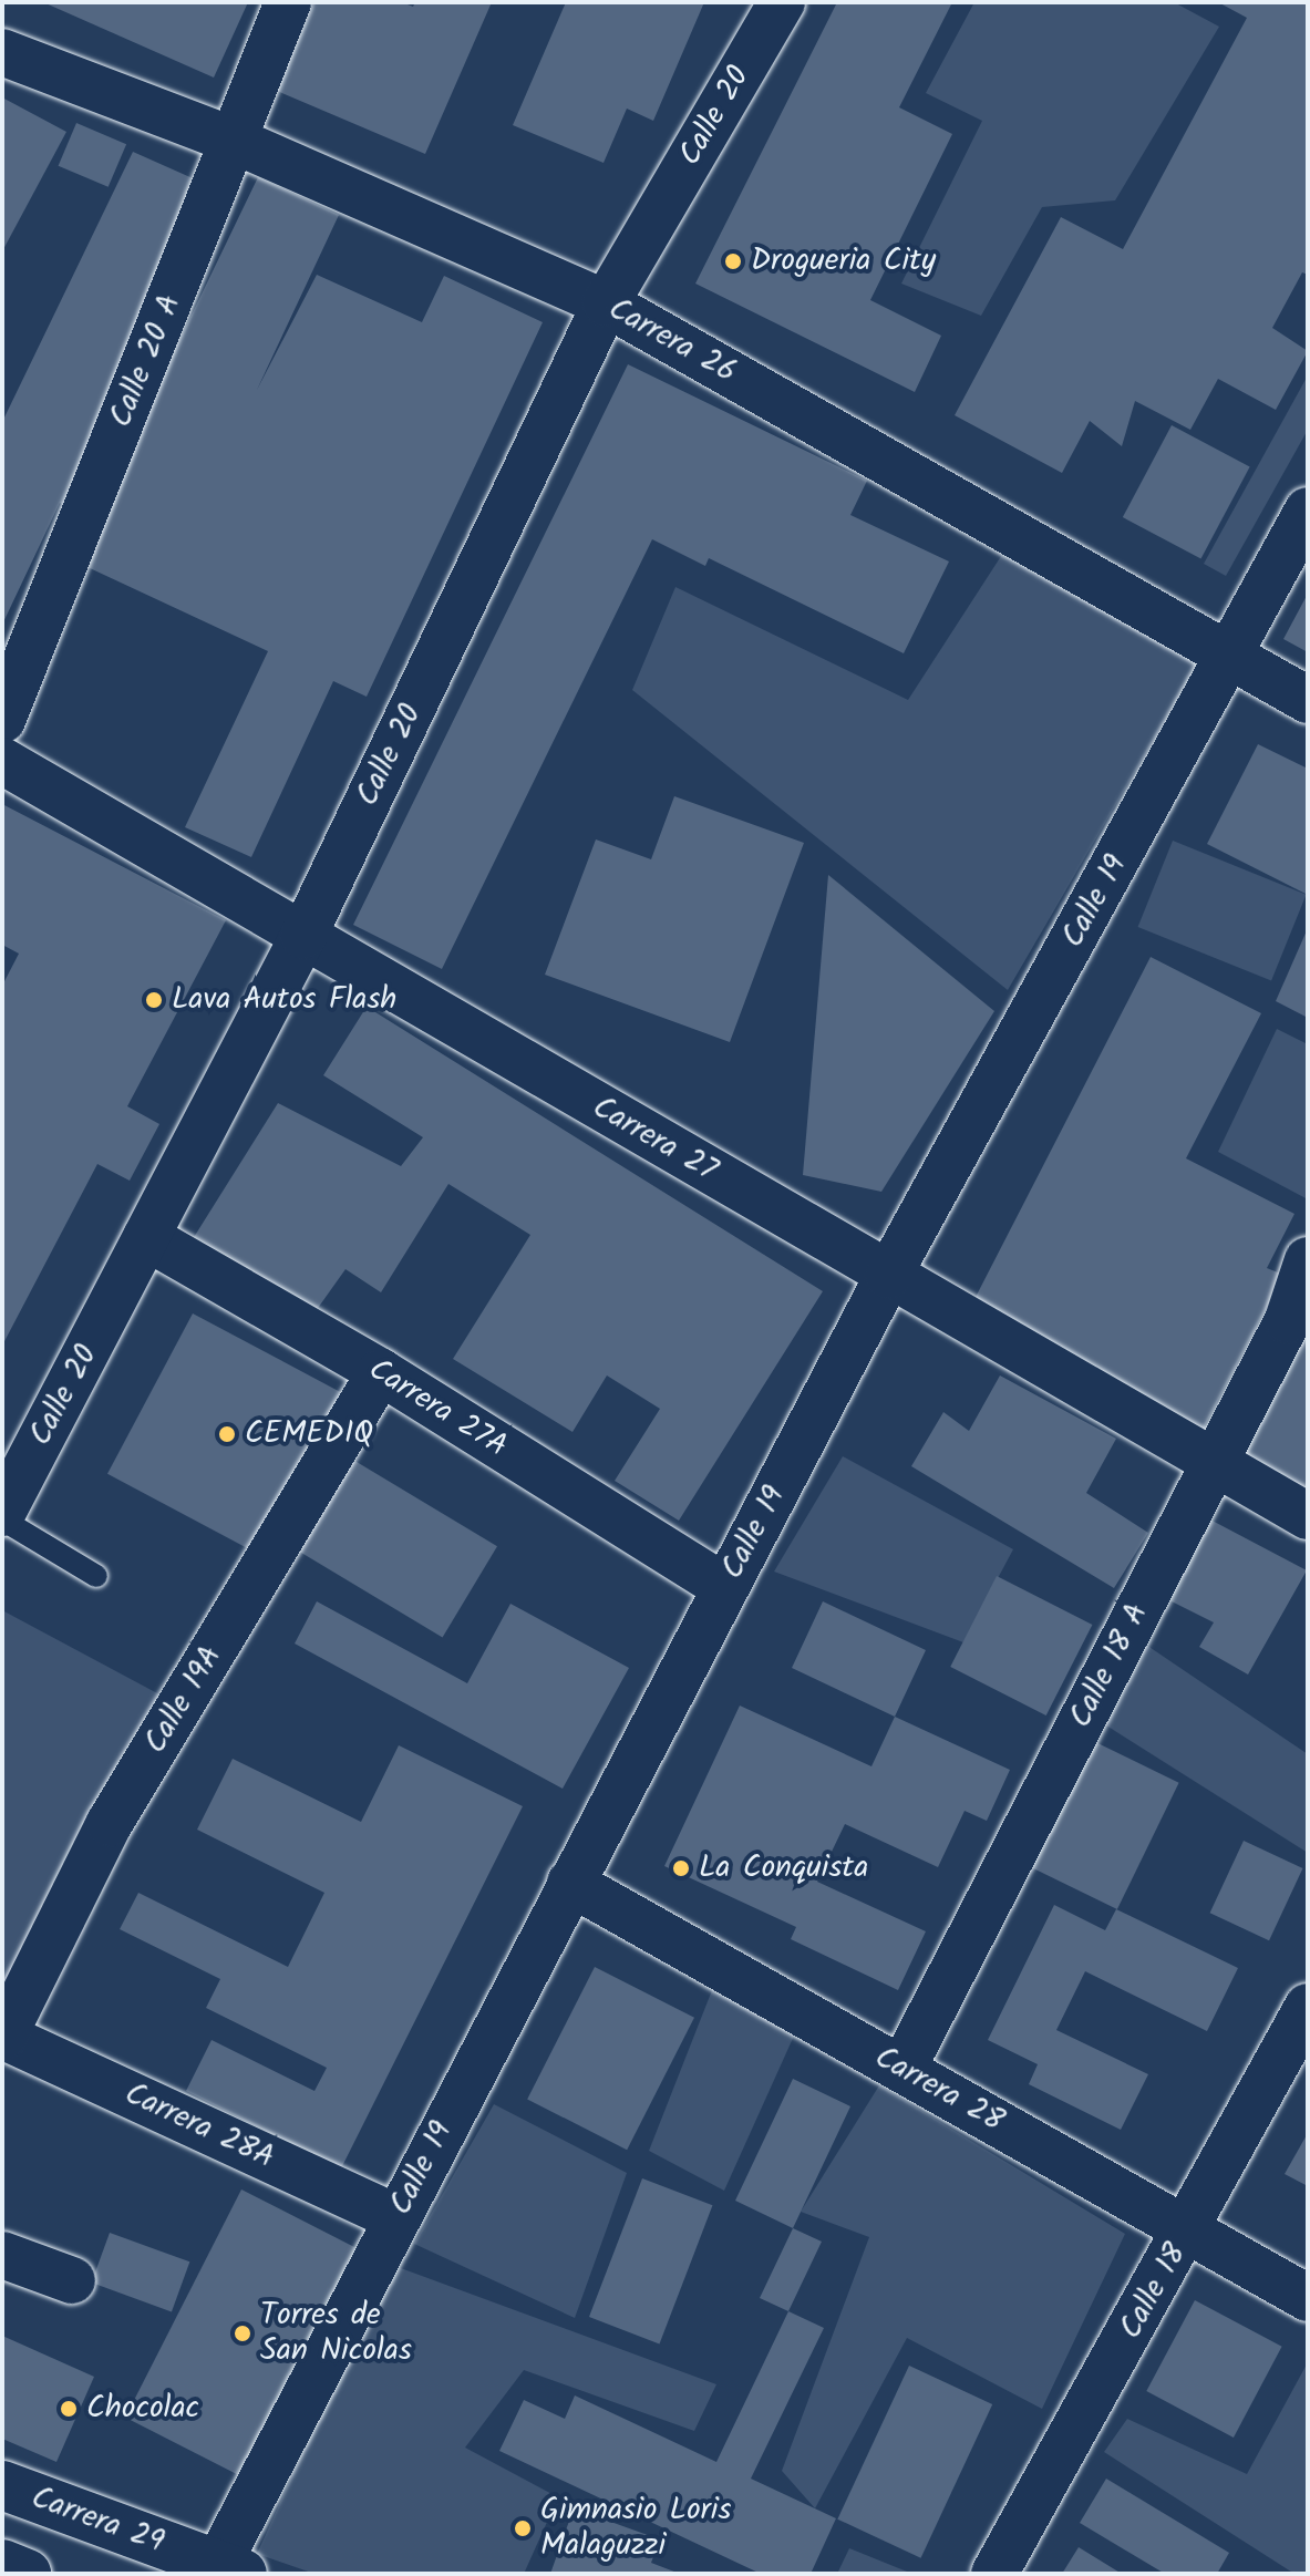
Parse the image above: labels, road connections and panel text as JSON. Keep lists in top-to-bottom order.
{
  "streets": {
    "main road": ["Carrera 29"],
    "street": [
      "Calle 20",
      "Carrera 26",
      "Calle 20 A",
      "Calle 19",
      "Carrera 27",
      "Carrera 27A",
      "Calle 18 A",
      "Calle 19A",
      "Carrera 28",
      "Carrera 28A",
      "Calle 18"
    ]
  },
  "crossings": [
    ["Calle 20", "Carrera 26"],
    ["Calle 20", "Carrera 27"],
    ["Calle 20", "Carrera 27A"],
    ["Carrera 26", "Calle 20 A"],
    ["Carrera 26", "Calle 19"],
    ["Calle 19", "Carrera 27"],
    ["Calle 19", "Carrera 27A"],
    ["Calle 19", "Carrera 28"],
    ["Calle 19", "Carrera 28A"],
    ["Calle 19", "Carrera 29"],
    ["Carrera 27", "Calle 18 A"],
    ["Carrera 27A", "Calle 19A"],
    ["Calle 18 A", "Carrera 28"],
    ["Calle 19A", "Carrera 28A"],
    ["Carrera 28", "Calle 18"]
  ],
  "places": [
    "Drogueria City",
    "Lava Autos Flash",
    "CEMEDIQ",
    "La Conquista",
    "Torres de San Nicolas",
    "Chocolac",
    "Gimnasio Loris Malaguzzi"
  ]
}
